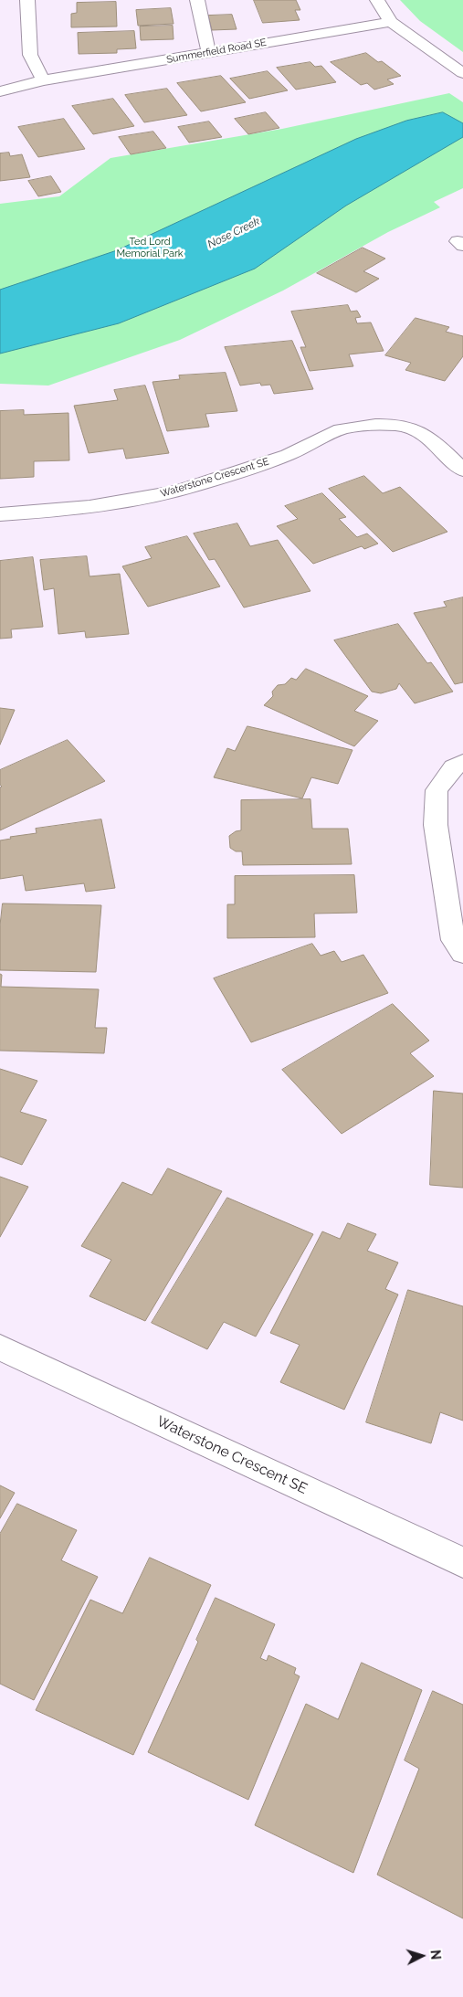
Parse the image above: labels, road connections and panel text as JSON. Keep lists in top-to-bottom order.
{
  "streets": {
    "street": ["Summerfield Road SE", "Waterstone Crescent SE"]
  },
  "water": ["Nose Creek"],
  "parks": ["Ted Lord Memorial Park"],
  "north": "right"
}
